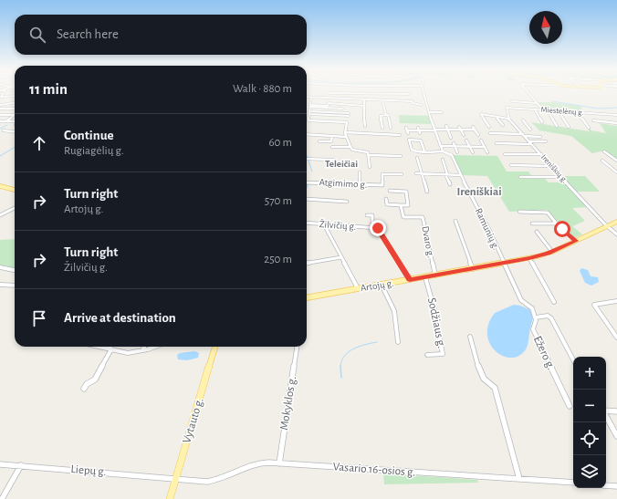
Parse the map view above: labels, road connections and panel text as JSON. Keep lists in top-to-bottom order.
{
  "streets": {
    "main road": ["Artojų g.", "Vytauto g."],
    "street": [
      "Miestelėnų g.",
      "Ireniškių g.",
      "Atgimimo g.",
      "Žilvičių g.",
      "Ramunių g.",
      "Dvaro g.",
      "Sodžiaus g.",
      "Ežero g.",
      "Mokyklos g.",
      "Vasario 16-osios g.",
      "Liepų g."
    ]
  },
  "crossings": [
    ["Miestelėnų g.", "Ireniškių g."],
    ["Ireniškių g.", "Artojų g."],
    ["Ramunių g.", "Artojų g."],
    ["Dvaro g.", "Artojų g."],
    ["Artojų g.", "Sodžiaus g."],
    ["Mokyklos g.", "Vasario 16-osios g."],
    ["Vytauto g.", "Vasario 16-osios g."],
    ["Vytauto g.", "Liepų g."],
    ["Vasario 16-osios g.", "Liepų g."]
  ],
  "districts": ["Teleičiai", "Ireniškiai"],
  "north": "top",
  "page": {
    "search": "Search here",
    "heading": ["11 min", "Walk · 880 m"],
    "list": [
      ["Continue", "Rugiagėlių g.", "60 m"],
      ["Turn right", "Artojų g.", "570 m"],
      ["Turn right", "Žilvičių g.", "250 m"],
      "Arrive at destination"
    ],
    "map_buttons": ["+", "−"]
  }
}
